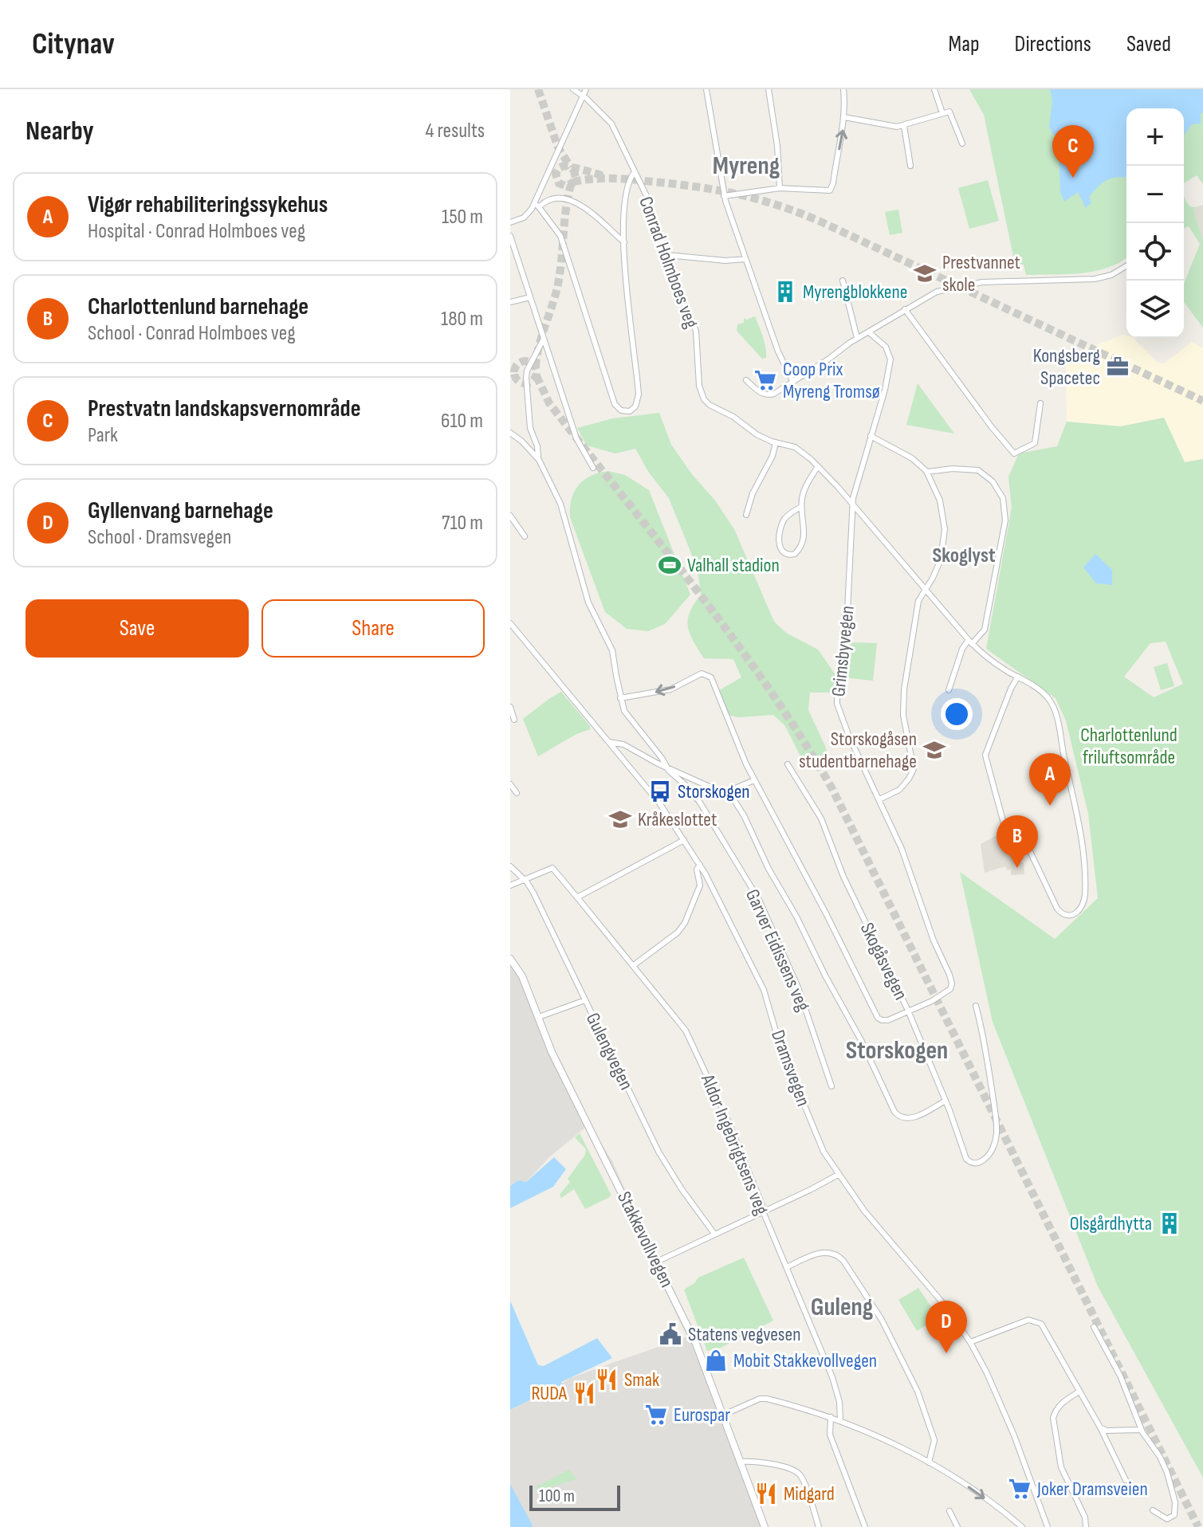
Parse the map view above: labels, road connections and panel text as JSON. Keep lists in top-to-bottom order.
{
  "streets": {
    "street": [
      "Conrad Holmboes veg",
      "Grimsbyvegen",
      "Garver Eidissens veg",
      "Skogåsvegen",
      "Gulengvegen",
      "Dramsvegen",
      "Aldor Ingebrigtsens veg",
      "Stakkevollvegen"
    ]
  },
  "crossings": [
    ["Conrad Holmboes veg", "Grimsbyvegen"],
    ["Grimsbyvegen", "Skogåsvegen"],
    ["Gulengvegen", "Aldor Ingebrigtsens veg"]
  ],
  "districts": [
    "Myreng",
    "Skoglyst",
    "Storskogen",
    "Guleng"
  ],
  "parks": ["Charlottenlund friluftsområde"],
  "places": {
    "school or university": ["Prestvannet skole", "Storskogåsen studentbarnehage", "Kråkeslottet"],
    "building": ["Myrengblokkene", "Olsgårdhytta"],
    "office": ["Kongsberg Spacetec"],
    "supermarket": ["Coop Prix Myreng Tromsø", "Eurospar", "Joker Dramsveien"],
    "sports": ["Valhall stadion"],
    "bus stop": ["Storskogen"],
    "public building": ["Statens vegvesen"],
    "shop": ["Mobit Stakkevollvegen"],
    "restaurant": ["Smak", "RUDA", "Midgard"]
  },
  "scale_bar": "100 m",
  "page": {
    "header": "Citynav",
    "nav": ["Map", "Directions", "Saved"],
    "heading": ["Nearby", "4 results"],
    "map_buttons": ["+", "−"],
    "pins": [
      "C",
      "A",
      "B",
      "D"
    ],
    "list": [
      {
        "mark": "A",
        "name": "Vigør rehabiliteringssykehus",
        "note": "Hospital · Conrad Holmboes veg",
        "value": "150 m"
      },
      {
        "mark": "B",
        "name": "Charlottenlund barnehage",
        "note": "School · Conrad Holmboes veg",
        "value": "180 m"
      },
      {
        "mark": "C",
        "name": "Prestvatn landskapsvernområde",
        "note": "Park",
        "value": "610 m"
      },
      {
        "mark": "D",
        "name": "Gyllenvang barnehage",
        "note": "School · Dramsvegen",
        "value": "710 m"
      }
    ],
    "buttons": ["Save", "Share"],
    "scale": "100 m"
  }
}
